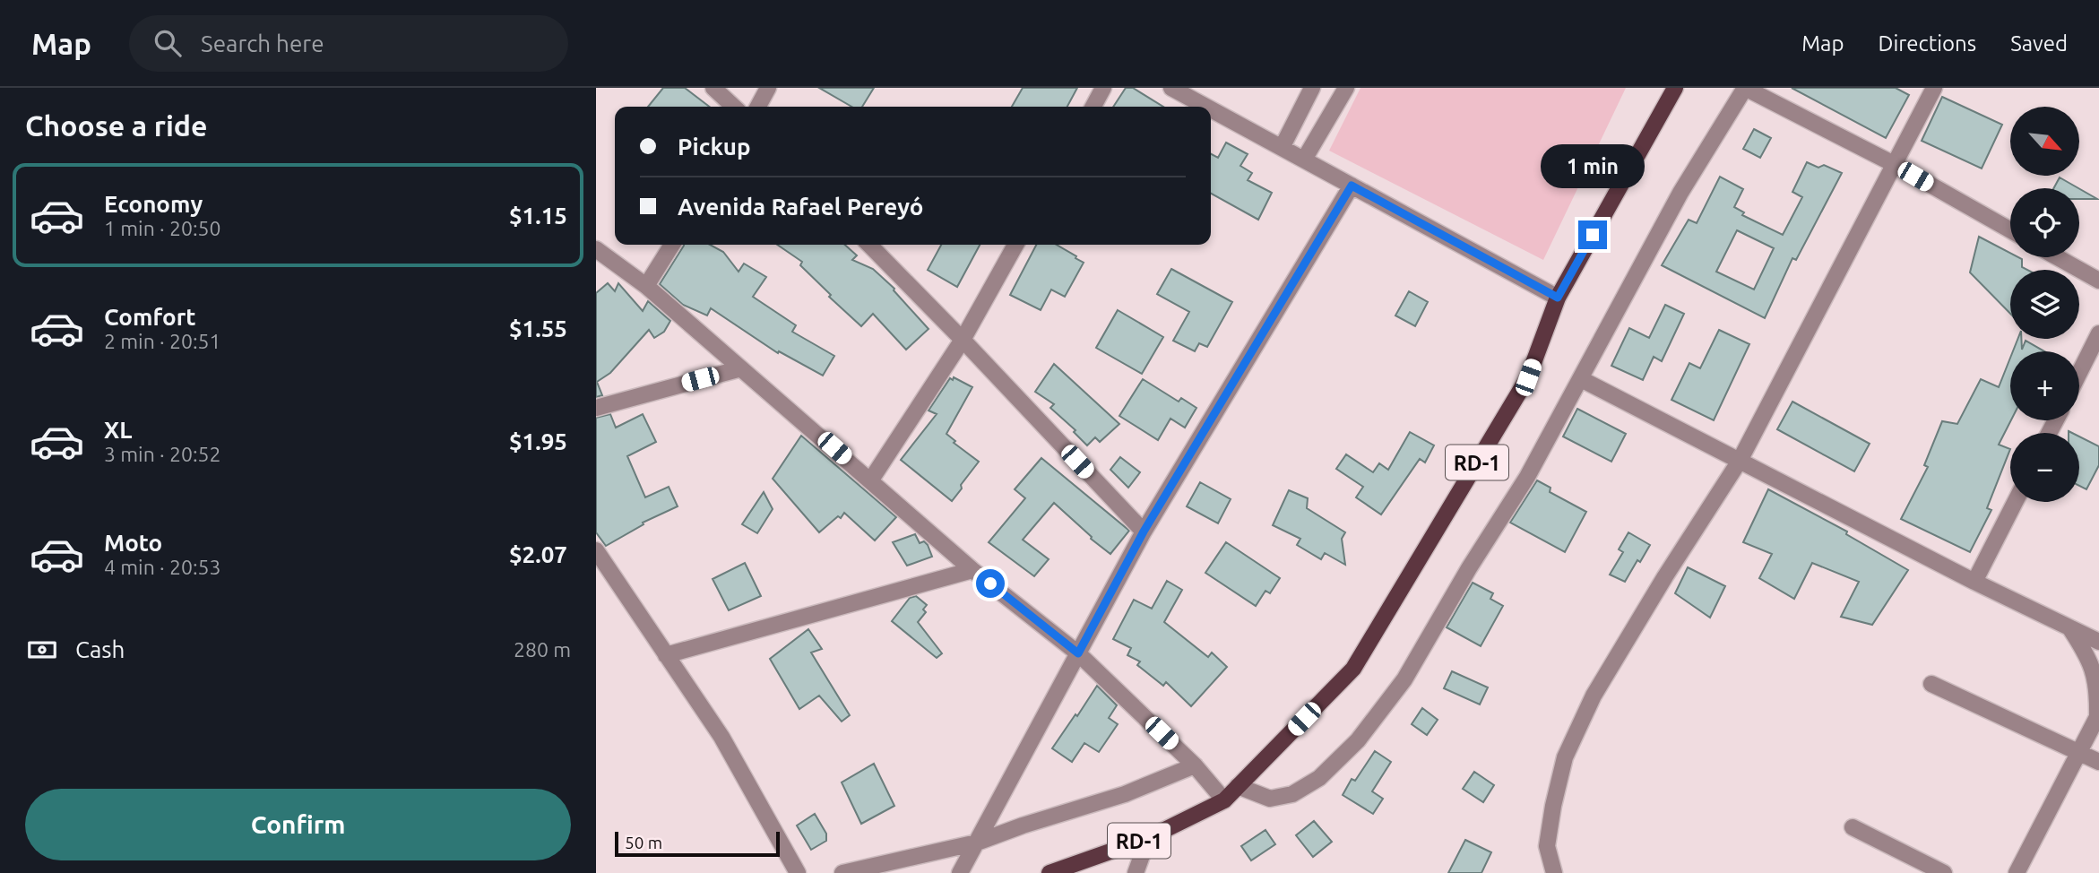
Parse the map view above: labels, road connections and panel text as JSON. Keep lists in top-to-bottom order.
{
  "streets": {
    "main road": ["RD-1"]
  },
  "scale_bar": "50 m",
  "north": "bottom right",
  "page": {
    "header": "Map",
    "search": "Search here",
    "nav": ["Map", "Directions", "Saved"],
    "heading": "Choose a ride",
    "map_buttons": ["+", "−"],
    "banner": ["Pickup", "Avenida Rafael Pereyó"],
    "bubble": "1 min",
    "list": [
      {
        "name": "Economy",
        "note": "1 min · 20:50",
        "value": "$1.15"
      },
      {
        "name": "Comfort",
        "note": "2 min · 20:51",
        "value": "$1.55"
      },
      {
        "name": "XL",
        "note": "3 min · 20:52",
        "value": "$1.95"
      },
      {
        "name": "Moto",
        "note": "4 min · 20:53",
        "value": "$2.07"
      }
    ],
    "pay": ["Cash", "280 m"],
    "buttons": "Confirm",
    "scale": "50 m"
  }
}
